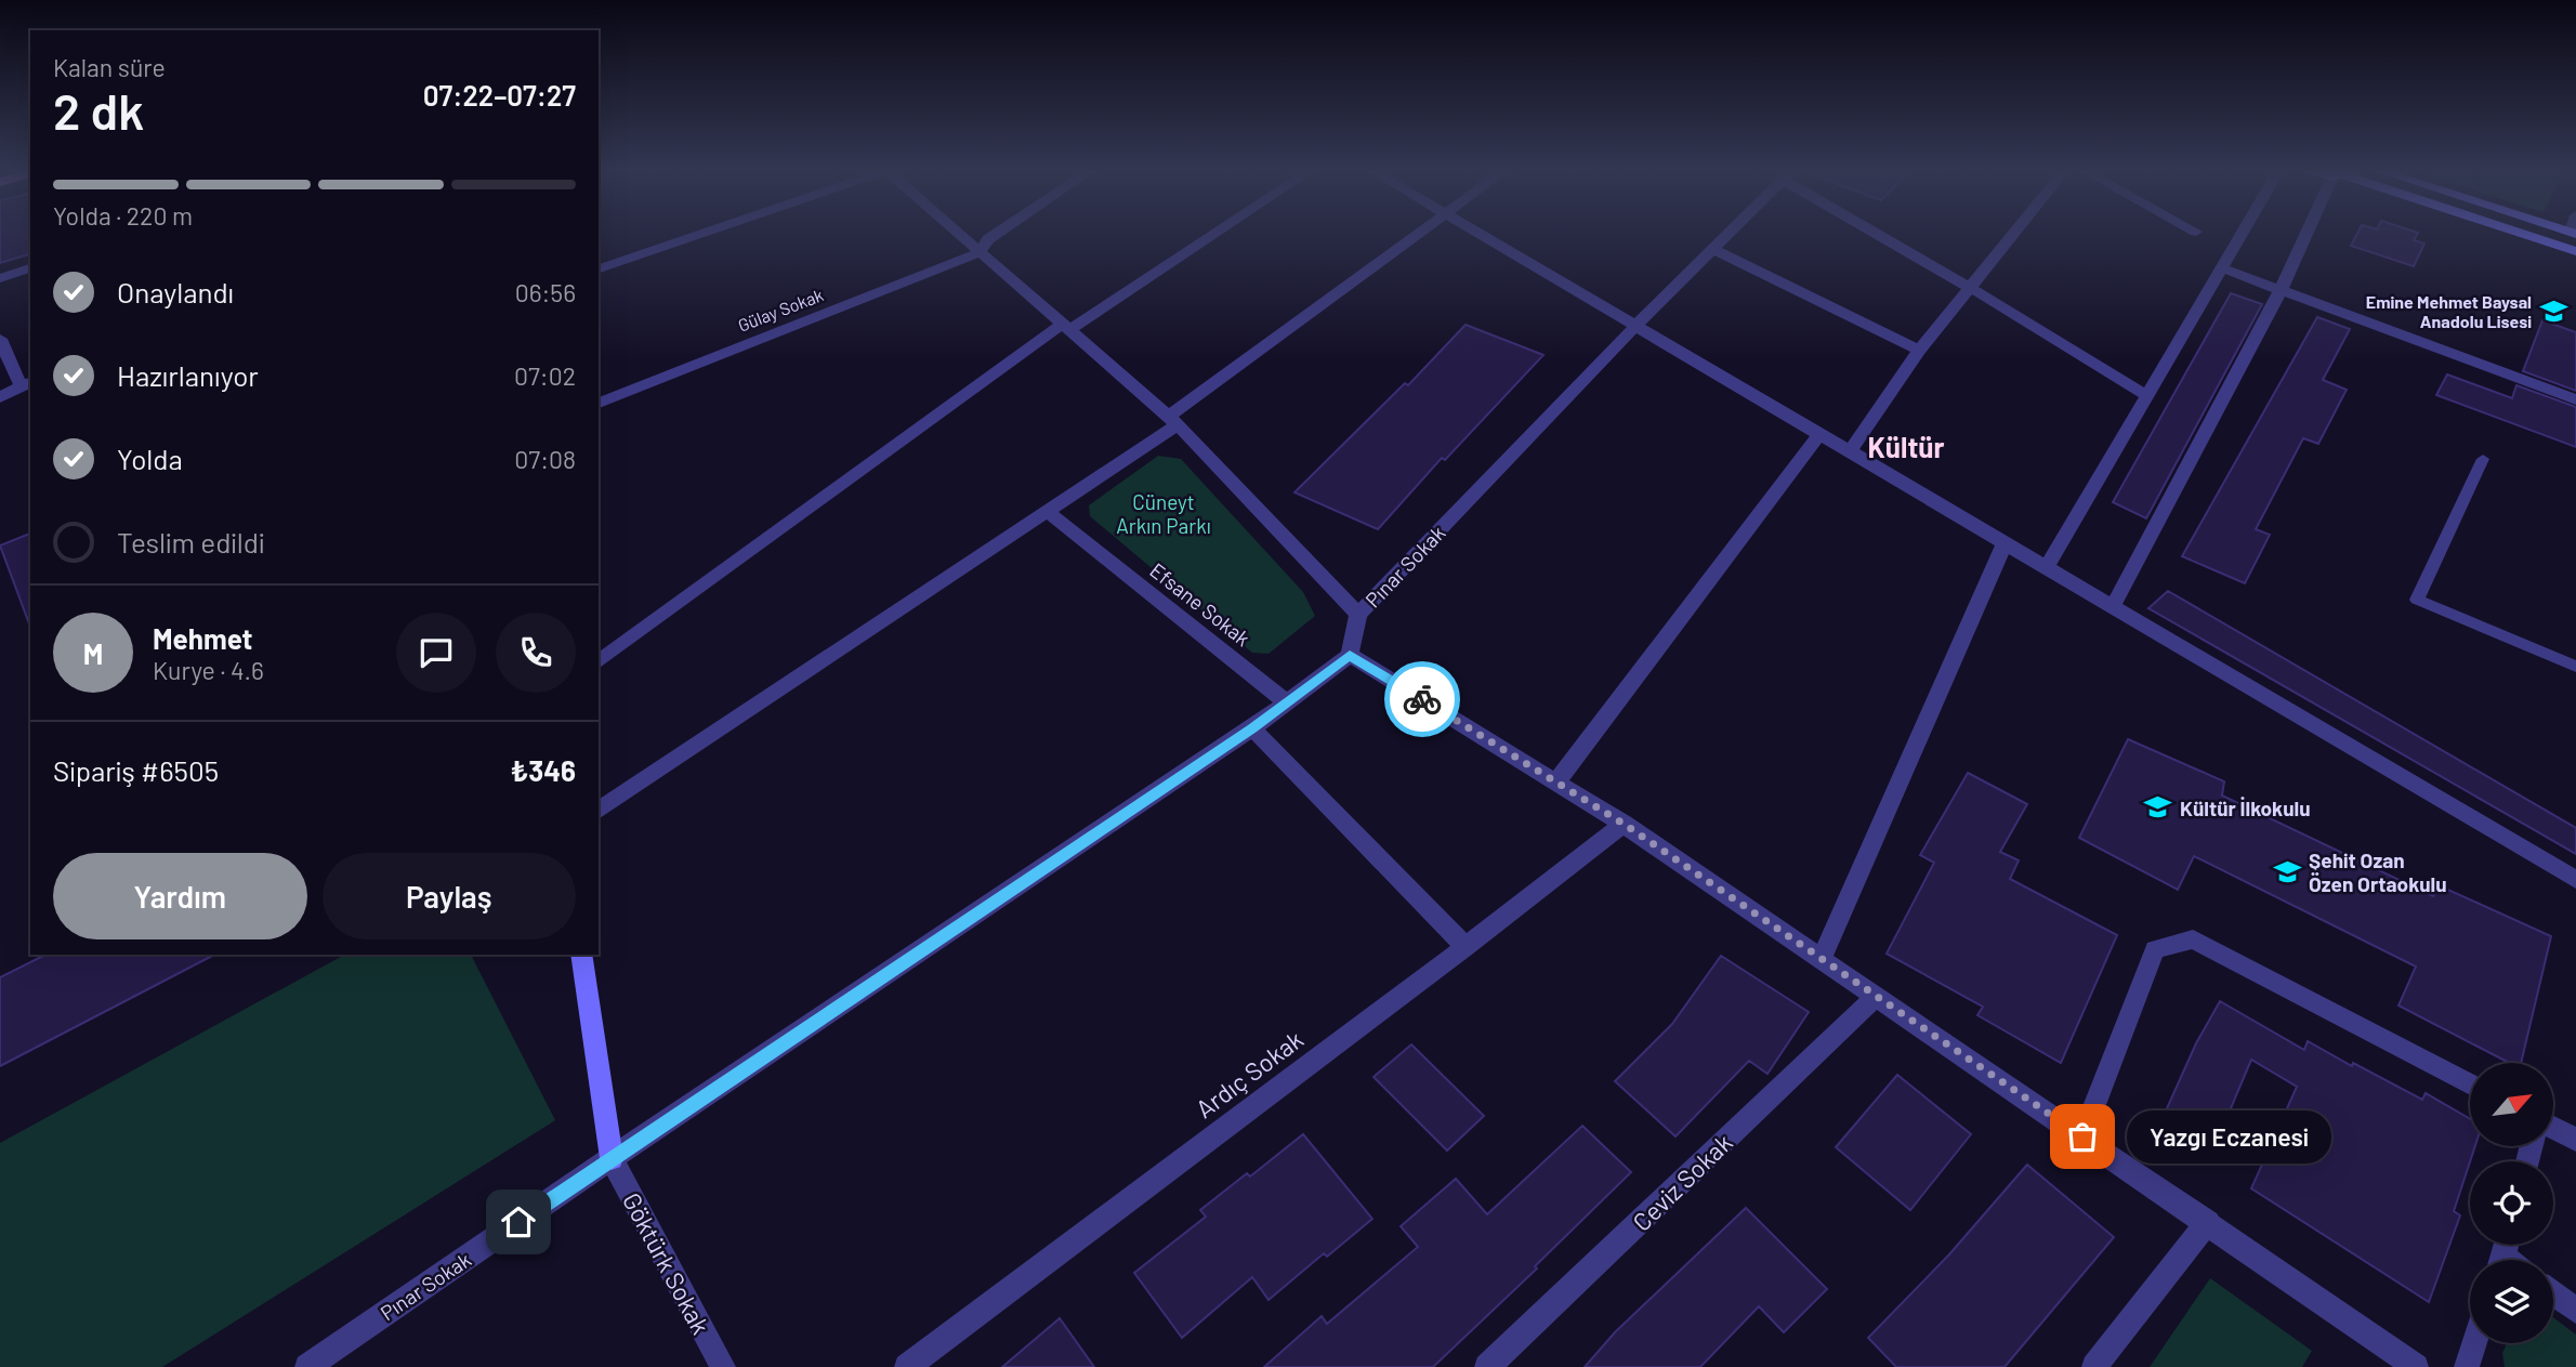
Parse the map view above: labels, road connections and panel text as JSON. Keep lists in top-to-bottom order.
{
  "streets": {
    "street": [
      "Gülay Sokak",
      "Pınar Sokak",
      "Efsane Sokak",
      "Ardıç Sokak",
      "Ceviz Sokak",
      "Göktürk Sokak"
    ]
  },
  "crossings": [
    ["Pınar Sokak", "Efsane Sokak"],
    ["Pınar Sokak", "Göktürk Sokak"]
  ],
  "districts": ["Kültür"],
  "parks": ["Cüneyt Arkın Parkı"],
  "places": {
    "school or university": ["Emine Mehmet Baysal Anadolu Lisesi", "Kültür İlkokulu", "Şehit Ozan Özen Ortaokulu"],
    "other": ["Yazgı Eczanesi"]
  },
  "north": "top right",
  "page": {
    "heading": ["2 dk", "Kalan süre", "07:22–07:27"],
    "panel": [
      "Mehmet",
      "Kurye · 4.6",
      "Sipariş #6505",
      "₺346"
    ],
    "bar": "Yolda · 220 m",
    "list": [
      ["Onaylandı", "06:56"],
      ["Hazırlanıyor", "07:02"],
      ["Yolda", "07:08"],
      "Teslim edildi"
    ],
    "round": "M",
    "buttons": ["Yardım", "Paylaş"],
    "bubble": "Yazgı Eczanesi"
  }
}
